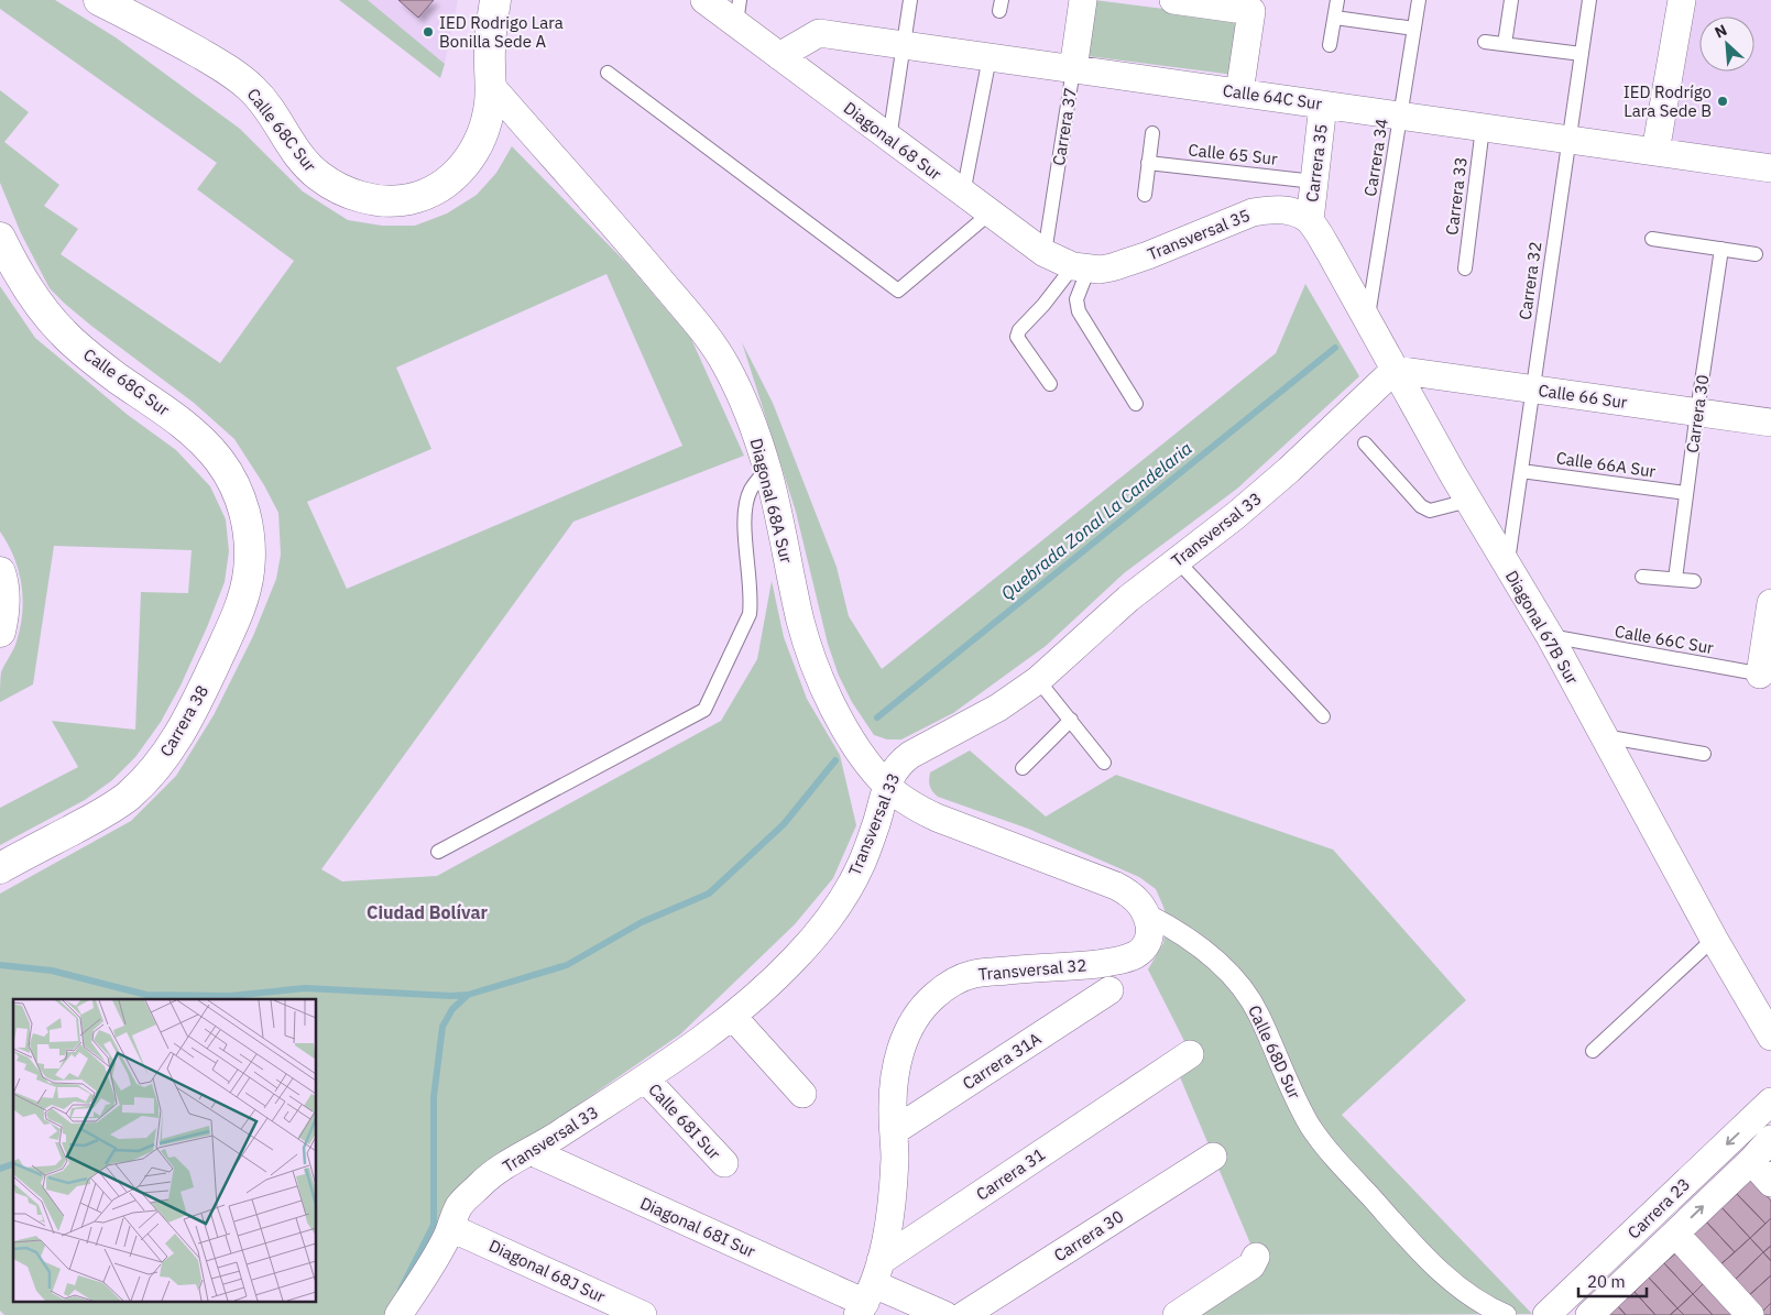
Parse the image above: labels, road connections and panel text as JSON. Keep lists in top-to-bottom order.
{
  "streets": {
    "street": [
      "Calle 64C Sur",
      "Carrera 37",
      "Calle 68C Sur",
      "Diagonal 68 Sur",
      "Carrera 35",
      "Transversal 35",
      "Calle 68G Sur",
      "Calle 66 Sur",
      "Carrera 30",
      "Diagonal 68A Sur",
      "Transversal 33",
      "Diagonal 67B Sur",
      "Carrera 38",
      "Transversal 32",
      "Calle 68D Sur",
      "Carrera 31A",
      "Calle 68I Sur",
      "Carrera 31",
      "Carrera 23",
      "Diagonal 68I Sur",
      "Diagonal 68J Sur"
    ],
    "lane": [
      "Calle 65 Sur",
      "Carrera 34",
      "Carrera 33",
      "Carrera 32",
      "Calle 66A Sur",
      "Calle 66C Sur"
    ]
  },
  "crossings": [
    ["Calle 64C Sur", "Carrera 37"],
    ["Calle 64C Sur", "Diagonal 68 Sur"],
    ["Calle 64C Sur", "Carrera 34"],
    ["Calle 64C Sur", "Carrera 35"],
    ["Calle 64C Sur", "Carrera 33"],
    ["Calle 64C Sur", "Carrera 32"],
    ["Carrera 37", "Diagonal 68 Sur"],
    ["Calle 68C Sur", "Diagonal 68A Sur"],
    ["Diagonal 68 Sur", "Transversal 35"],
    ["Calle 65 Sur", "Carrera 35"],
    ["Carrera 34", "Diagonal 67B Sur"],
    ["Carrera 35", "Transversal 35"],
    ["Carrera 35", "Diagonal 67B Sur"],
    ["Transversal 35", "Diagonal 67B Sur"],
    ["Carrera 32", "Calle 66 Sur"],
    ["Carrera 32", "Calle 66A Sur"],
    ["Carrera 32", "Diagonal 67B Sur"],
    ["Calle 68G Sur", "Carrera 38"],
    ["Calle 66 Sur", "Carrera 30"],
    ["Calle 66 Sur", "Transversal 33"],
    ["Calle 66 Sur", "Diagonal 67B Sur"],
    ["Carrera 30", "Calle 66A Sur"],
    ["Diagonal 68A Sur", "Transversal 33"],
    ["Diagonal 68A Sur", "Calle 68D Sur"],
    ["Transversal 33", "Diagonal 67B Sur"],
    ["Transversal 33", "Calle 68D Sur"],
    ["Transversal 33", "Calle 68I Sur"],
    ["Transversal 33", "Diagonal 68I Sur"],
    ["Transversal 33", "Diagonal 68J Sur"],
    ["Diagonal 67B Sur", "Calle 66C Sur"],
    ["Transversal 32", "Calle 68D Sur"],
    ["Transversal 32", "Carrera 31A"],
    ["Transversal 32", "Carrera 31"],
    ["Transversal 32", "Diagonal 68I Sur"],
    ["Carrera 31", "Diagonal 68I Sur"]
  ],
  "districts": ["Ciudad Bolívar"],
  "water": ["Quebrada Zonal La Candelaria"],
  "places": ["IED Rodrigo Lara Bonilla Sede A", "IED Rodrígo Lara Sede B"],
  "scale_bar": "20 m",
  "north": "top left"
}
